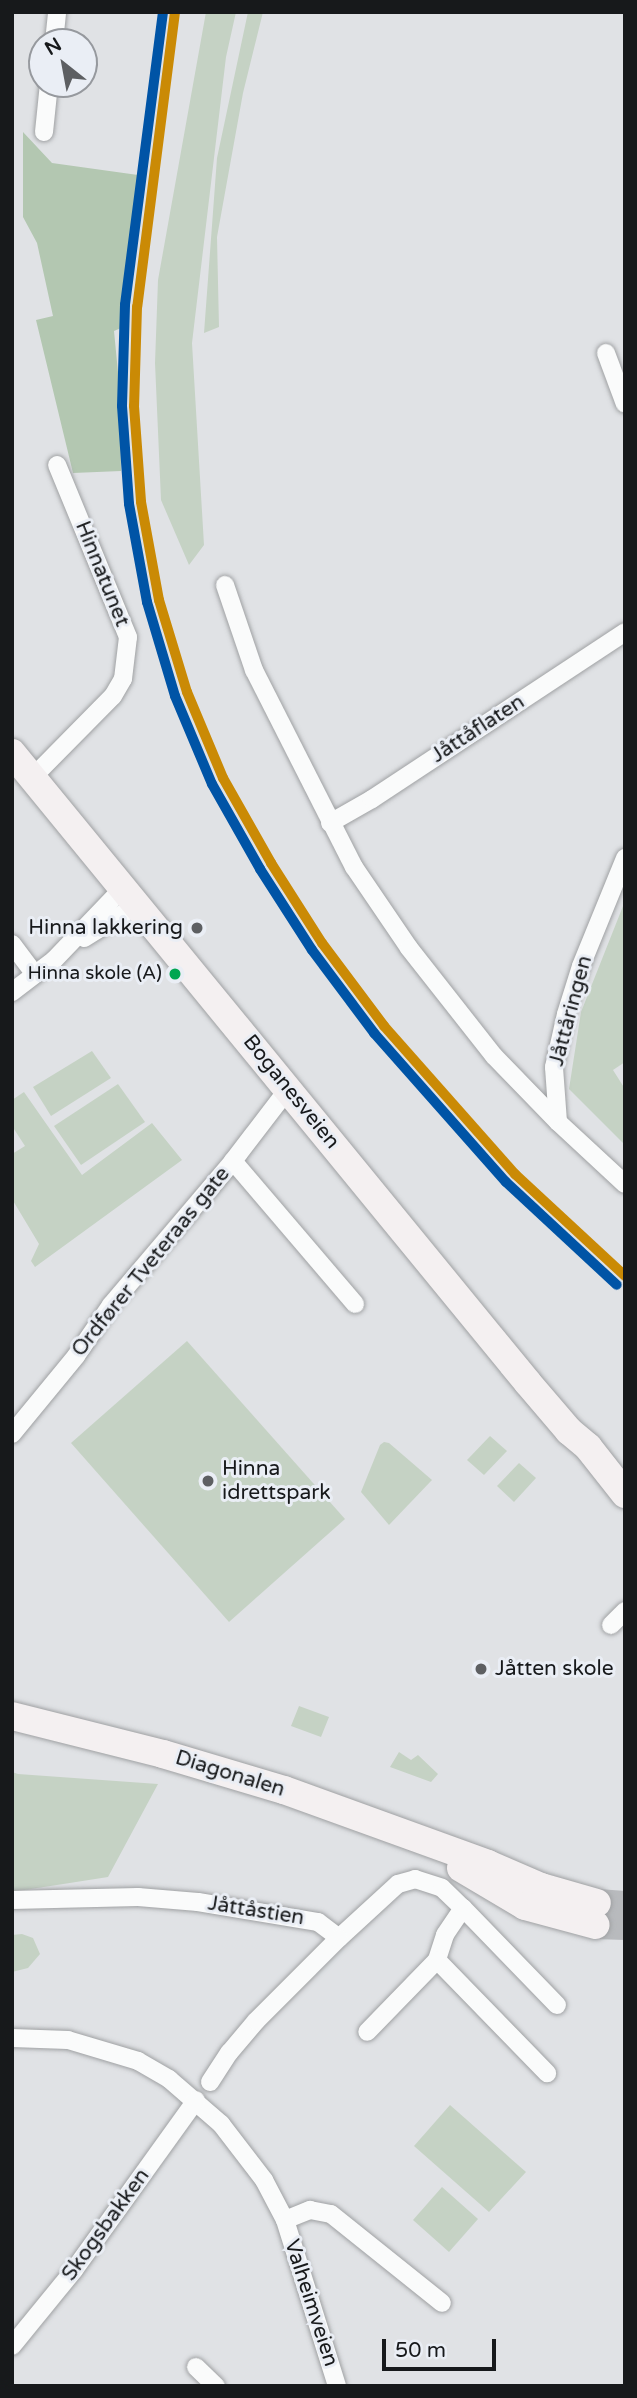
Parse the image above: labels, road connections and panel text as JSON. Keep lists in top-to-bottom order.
{
  "streets": {
    "main road": ["Boganesveien", "Diagonalen"],
    "street": [
      "Hinnatunet",
      "Jåttåflaten",
      "Jåttåringen",
      "Ordfører Tveteraas gate",
      "Jåttåstien",
      "Skogsbakken",
      "Valheimveien"
    ]
  },
  "crossings": [
    ["Hinnatunet", "Boganesveien"],
    ["Boganesveien", "Ordfører Tveteraas gate"],
    ["Skogsbakken", "Valheimveien"]
  ],
  "places": [
    "Hinna lakkering",
    "Hinna skole (A)",
    "Hinna idrettspark",
    "Jåtten skole"
  ],
  "lines": ["rail line 50"],
  "scale_bar": "50 m",
  "north": "top left"
}
